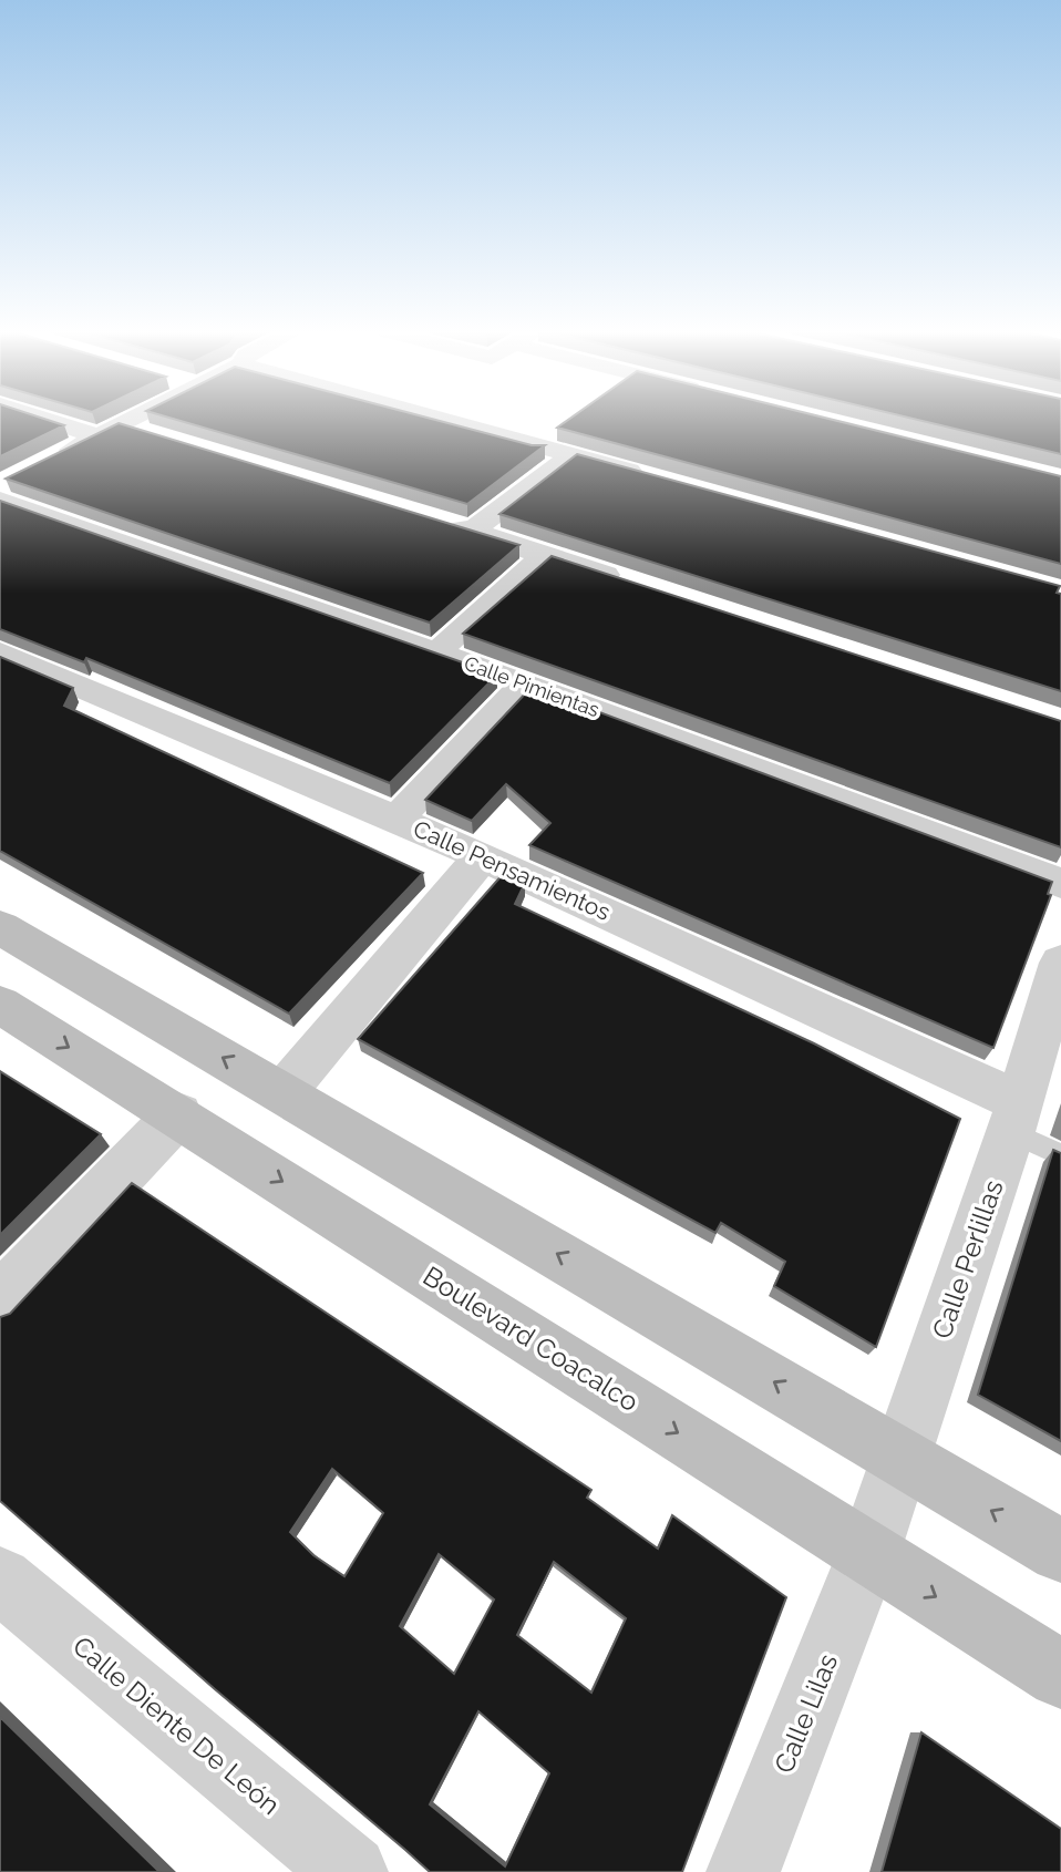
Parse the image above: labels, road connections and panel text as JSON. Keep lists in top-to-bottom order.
{
  "streets": {
    "main road": ["Boulevard Coacalco"],
    "street": [
      "Calle Pimientas",
      "Calle Pensamientos",
      "Calle Perlillas",
      "Calle Lilas",
      "Calle Diente De León"
    ]
  },
  "crossings": [
    ["Calle Pensamientos", "Calle Perlillas"],
    ["Calle Perlillas", "Boulevard Coacalco"],
    ["Calle Perlillas", "Calle Lilas"],
    ["Boulevard Coacalco", "Calle Lilas"]
  ]
}
